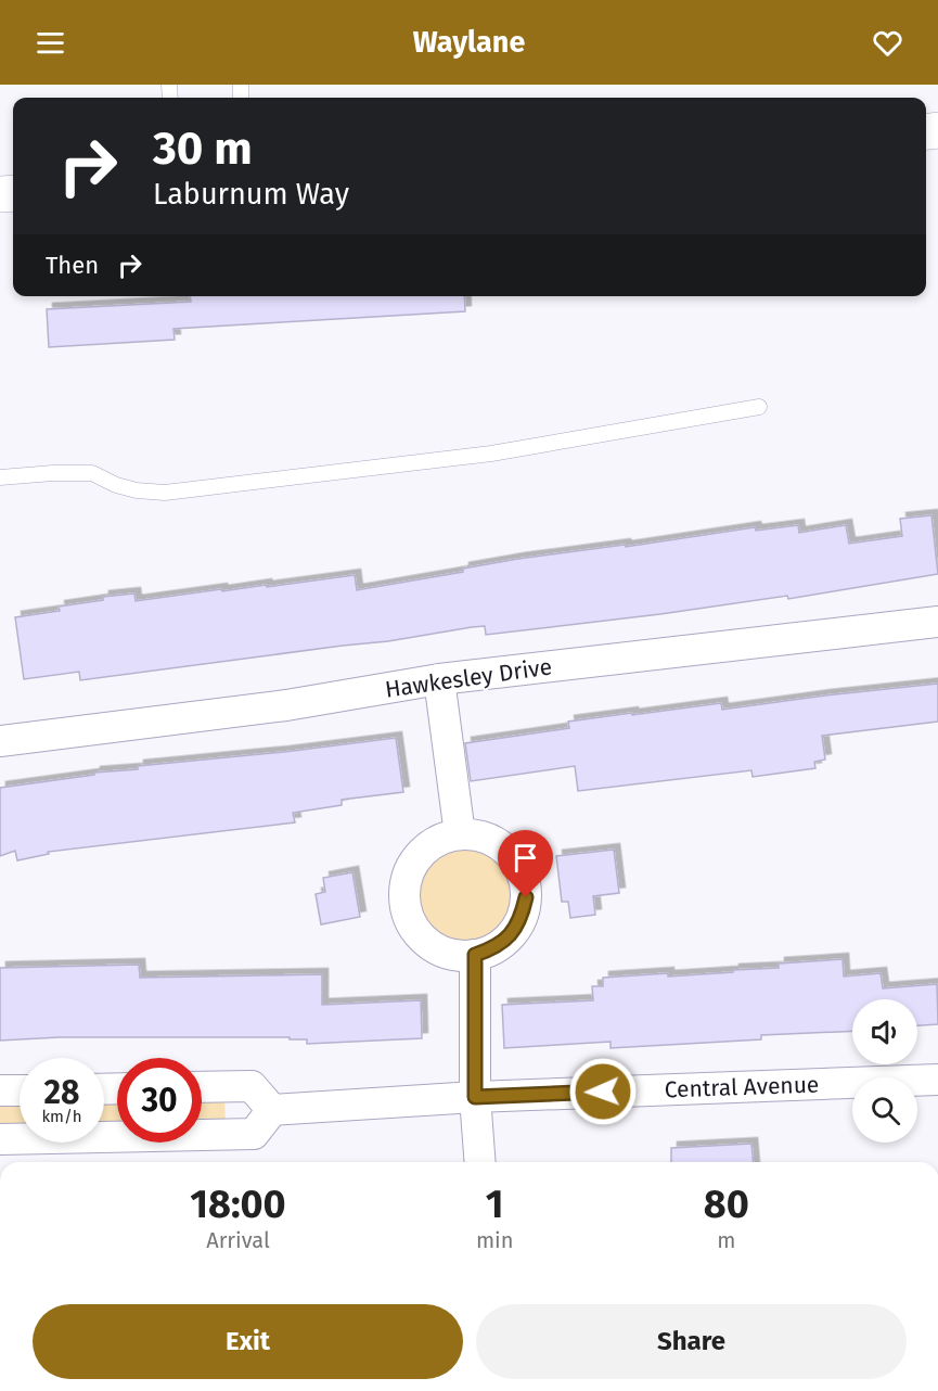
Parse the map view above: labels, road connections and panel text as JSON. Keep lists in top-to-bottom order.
{
  "streets": {
    "street": ["Hawkesley Drive", "Central Avenue"]
  },
  "page": {
    "header": "Waylane",
    "turn": ["30 m", "Laburnum Way"],
    "then": "Then",
    "speed": "28 km/h",
    "limit": "30",
    "eta": [
      "18:00",
      "Arrival",
      "1",
      "min",
      "80",
      "m"
    ],
    "buttons": ["Exit", "Share"]
  }
}
